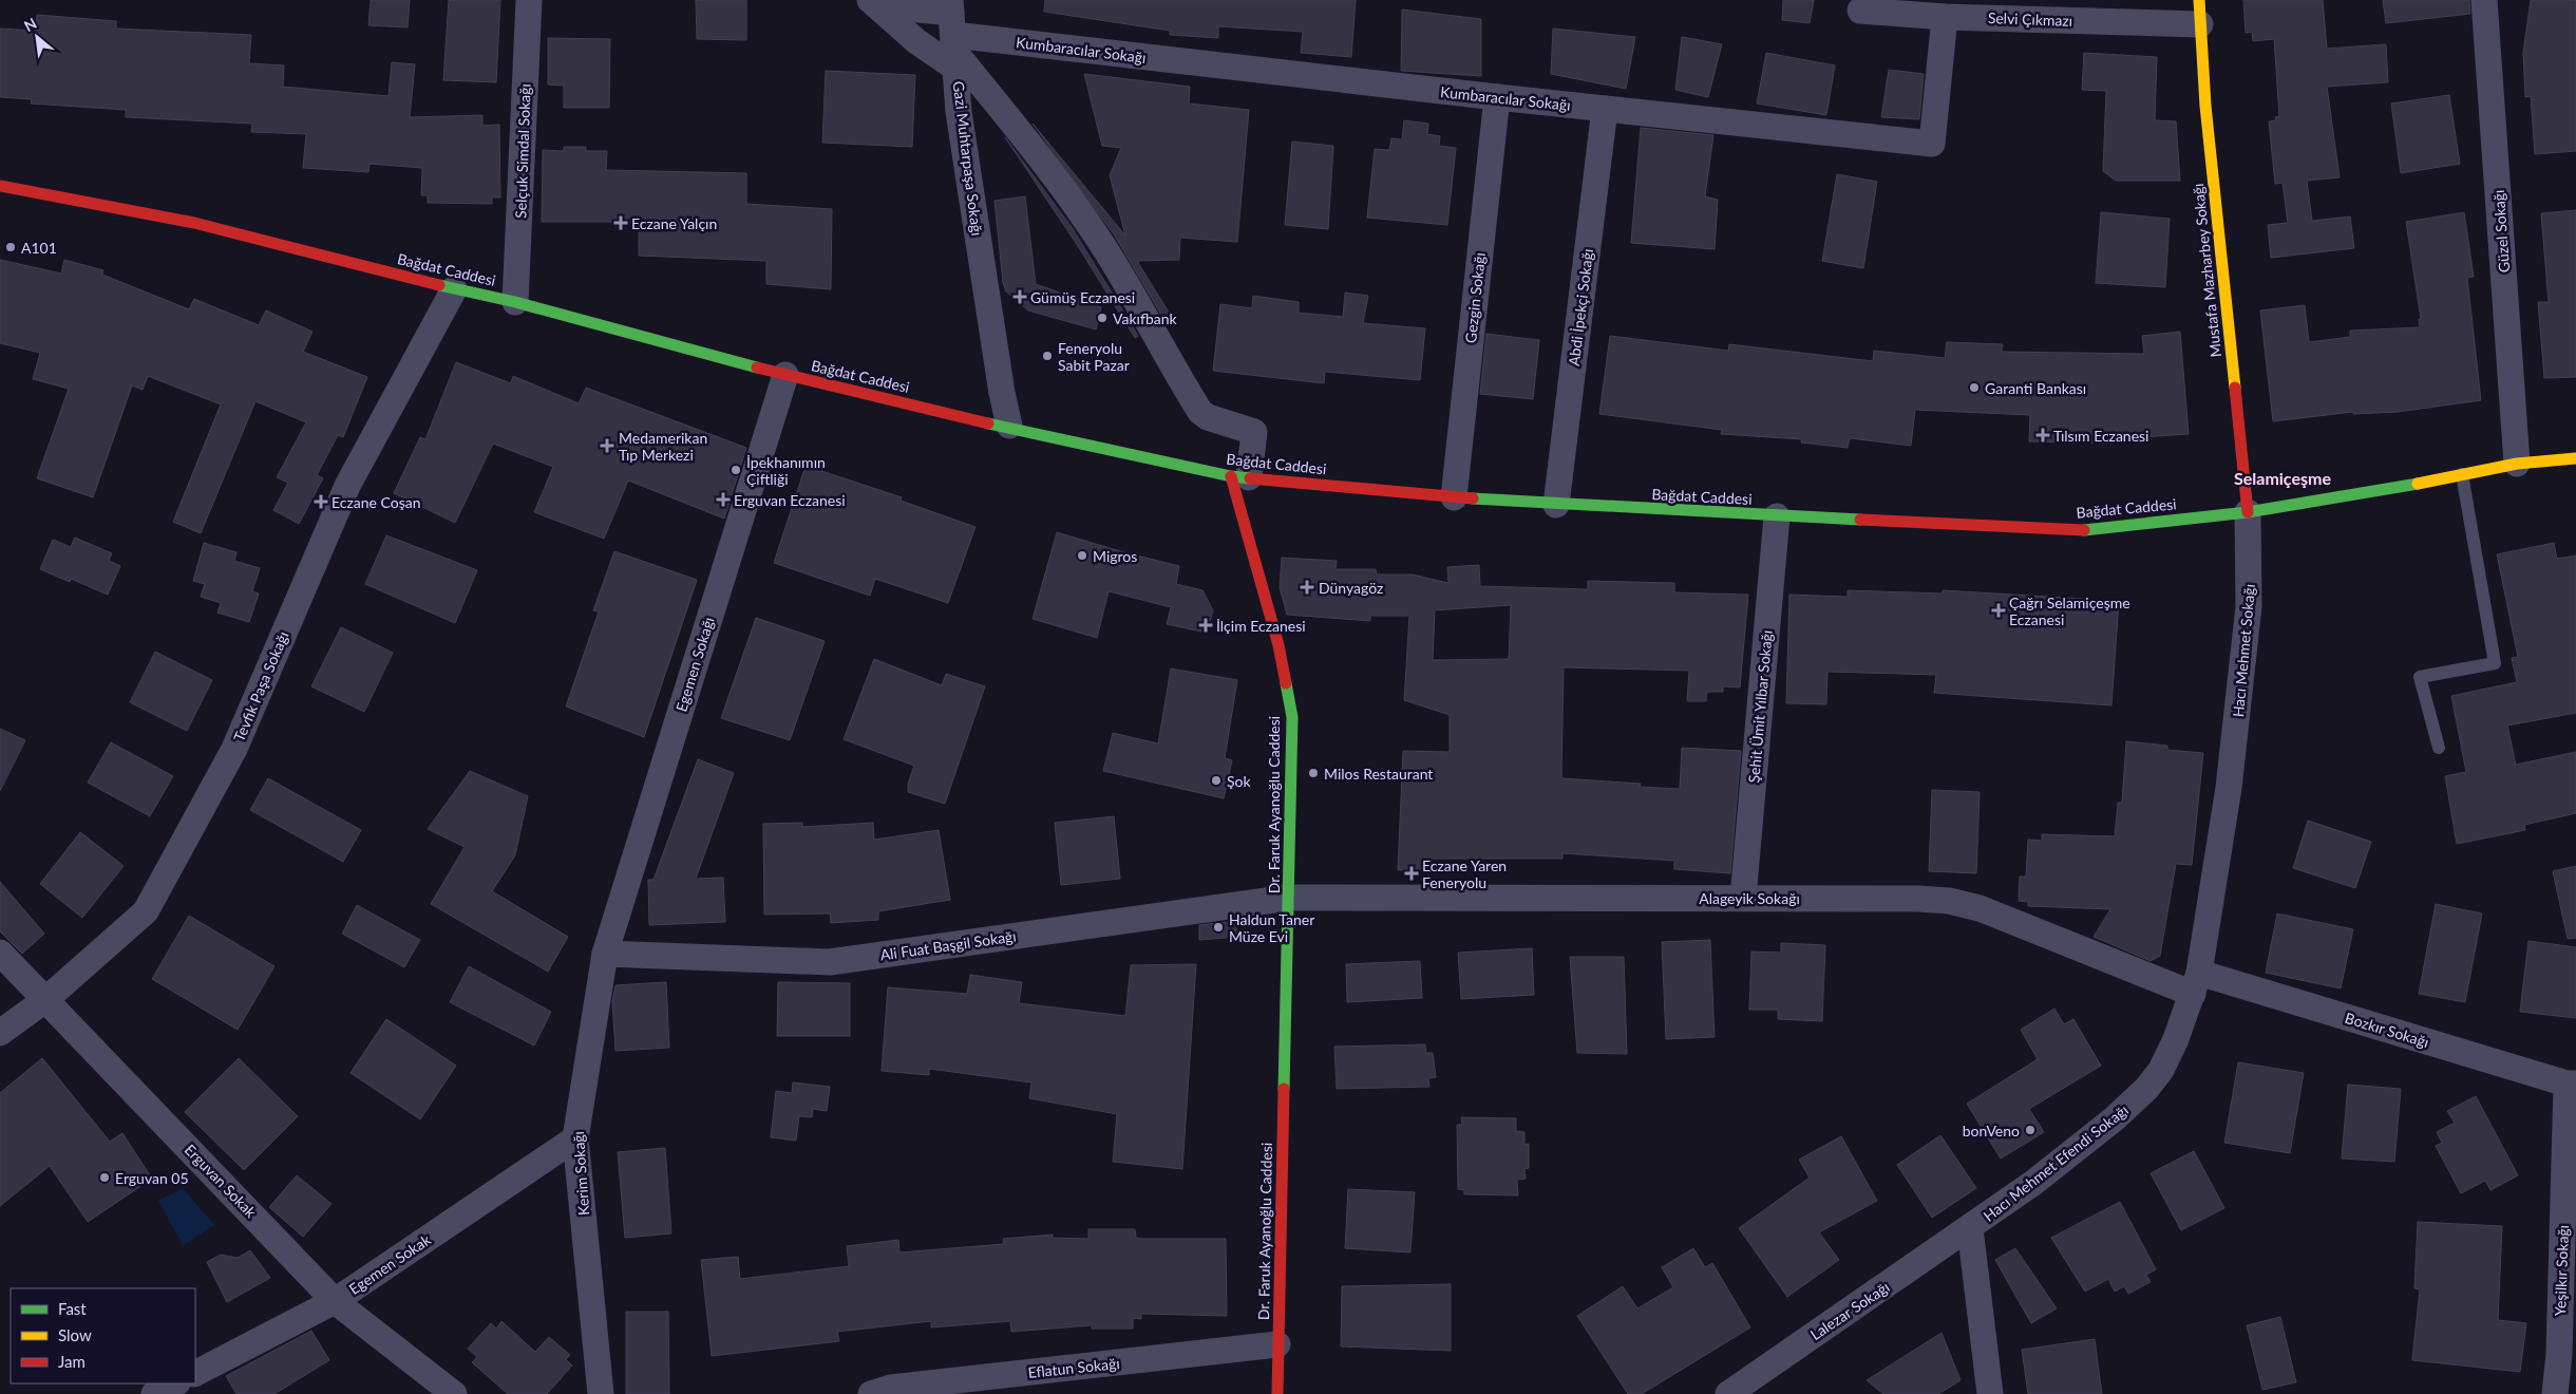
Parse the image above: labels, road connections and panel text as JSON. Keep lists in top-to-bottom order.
{
  "streets": {
    "main road": ["Bağdat Caddesi", "Mustafa Mazharbey Sokağı", "Dr. Faruk Ayanoğlu Caddesi"],
    "street": [
      "Selvi Çıkmazı",
      "Kumbaracılar Sokağı",
      "Selçuk Simdal Sokağı",
      "Gazi Muhtarpaşa Sokağı",
      "Güzel Sokağı",
      "Gezgin Sokağı",
      "Abdi İpekçi Sokağı",
      "Hacı Mehmet Sokağı",
      "Egemen Sokağı",
      "Tevfik Paşa Sokağı",
      "Şehit Ümit Yılbar Sokağı",
      "Alageyik Sokağı",
      "Ali Fuat Başgil Sokağı",
      "Bozkır Sokağı",
      "Hacı Mehmet Efendi Sokağı",
      "Kerim Sokağı",
      "Erguvan Sokak",
      "Egemen Sokak",
      "Yeşilkır Sokağı",
      "Lalezar Sokağı",
      "Eflatun Sokağı"
    ]
  },
  "crossings": [
    ["Selvi Çıkmazı", "Kumbaracılar Sokağı"],
    ["Selvi Çıkmazı", "Mustafa Mazharbey Sokağı"],
    ["Kumbaracılar Sokağı", "Gazi Muhtarpaşa Sokağı"],
    ["Kumbaracılar Sokağı", "Gezgin Sokağı"],
    ["Kumbaracılar Sokağı", "Abdi İpekçi Sokağı"],
    ["Selçuk Simdal Sokağı", "Bağdat Caddesi"],
    ["Gazi Muhtarpaşa Sokağı", "Bağdat Caddesi"],
    ["Güzel Sokağı", "Bağdat Caddesi"],
    ["Bağdat Caddesi", "Mustafa Mazharbey Sokağı"],
    ["Bağdat Caddesi", "Gezgin Sokağı"],
    ["Bağdat Caddesi", "Abdi İpekçi Sokağı"],
    ["Bağdat Caddesi", "Hacı Mehmet Sokağı"],
    ["Bağdat Caddesi", "Egemen Sokağı"],
    ["Bağdat Caddesi", "Tevfik Paşa Sokağı"],
    ["Bağdat Caddesi", "Şehit Ümit Yılbar Sokağı"],
    ["Bağdat Caddesi", "Dr. Faruk Ayanoğlu Caddesi"],
    ["Mustafa Mazharbey Sokağı", "Hacı Mehmet Sokağı"],
    ["Hacı Mehmet Sokağı", "Hacı Mehmet Efendi Sokağı"],
    ["Egemen Sokağı", "Ali Fuat Başgil Sokağı"],
    ["Egemen Sokağı", "Kerim Sokağı"],
    ["Tevfik Paşa Sokağı", "Erguvan Sokak"],
    ["Şehit Ümit Yılbar Sokağı", "Alageyik Sokağı"],
    ["Dr. Faruk Ayanoğlu Caddesi", "Alageyik Sokağı"],
    ["Dr. Faruk Ayanoğlu Caddesi", "Ali Fuat Başgil Sokağı"],
    ["Dr. Faruk Ayanoğlu Caddesi", "Eflatun Sokağı"],
    ["Alageyik Sokağı", "Ali Fuat Başgil Sokağı"],
    ["Alageyik Sokağı", "Bozkır Sokağı"],
    ["Alageyik Sokağı", "Hacı Mehmet Efendi Sokağı"],
    ["Ali Fuat Başgil Sokağı", "Kerim Sokağı"],
    ["Bozkır Sokağı", "Hacı Mehmet Efendi Sokağı"],
    ["Bozkır Sokağı", "Yeşilkır Sokağı"],
    ["Hacı Mehmet Efendi Sokağı", "Lalezar Sokağı"],
    ["Kerim Sokağı", "Egemen Sokak"],
    ["Erguvan Sokak", "Egemen Sokak"]
  ],
  "districts": ["Selamiçeşme"],
  "places": {
    "health": [
      "Eczane Yalçın",
      "Gümüş Eczanesi",
      "Tılsım Eczanesi",
      "Medamerikan Tıp Merkezi",
      "Erguvan Eczanesi",
      "Eczane Coşan",
      "Dünyagöz",
      "Çağrı Selamiçeşme Eczanesi",
      "İlçim Eczanesi",
      "Eczane Yaren Feneryolu"
    ],
    "other": [
      "A101",
      "Vakıfbank",
      "Feneryolu Sabit Pazar",
      "Garanti Bankası",
      "İpekhanımın Çiftliği",
      "Migros",
      "Milos Restaurant",
      "Şok",
      "Haldun Taner Müze Evi",
      "bonVeno",
      "Erguvan 05"
    ]
  },
  "legend": ["Fast", "Slow", "Jam"],
  "north": "top left"
}
